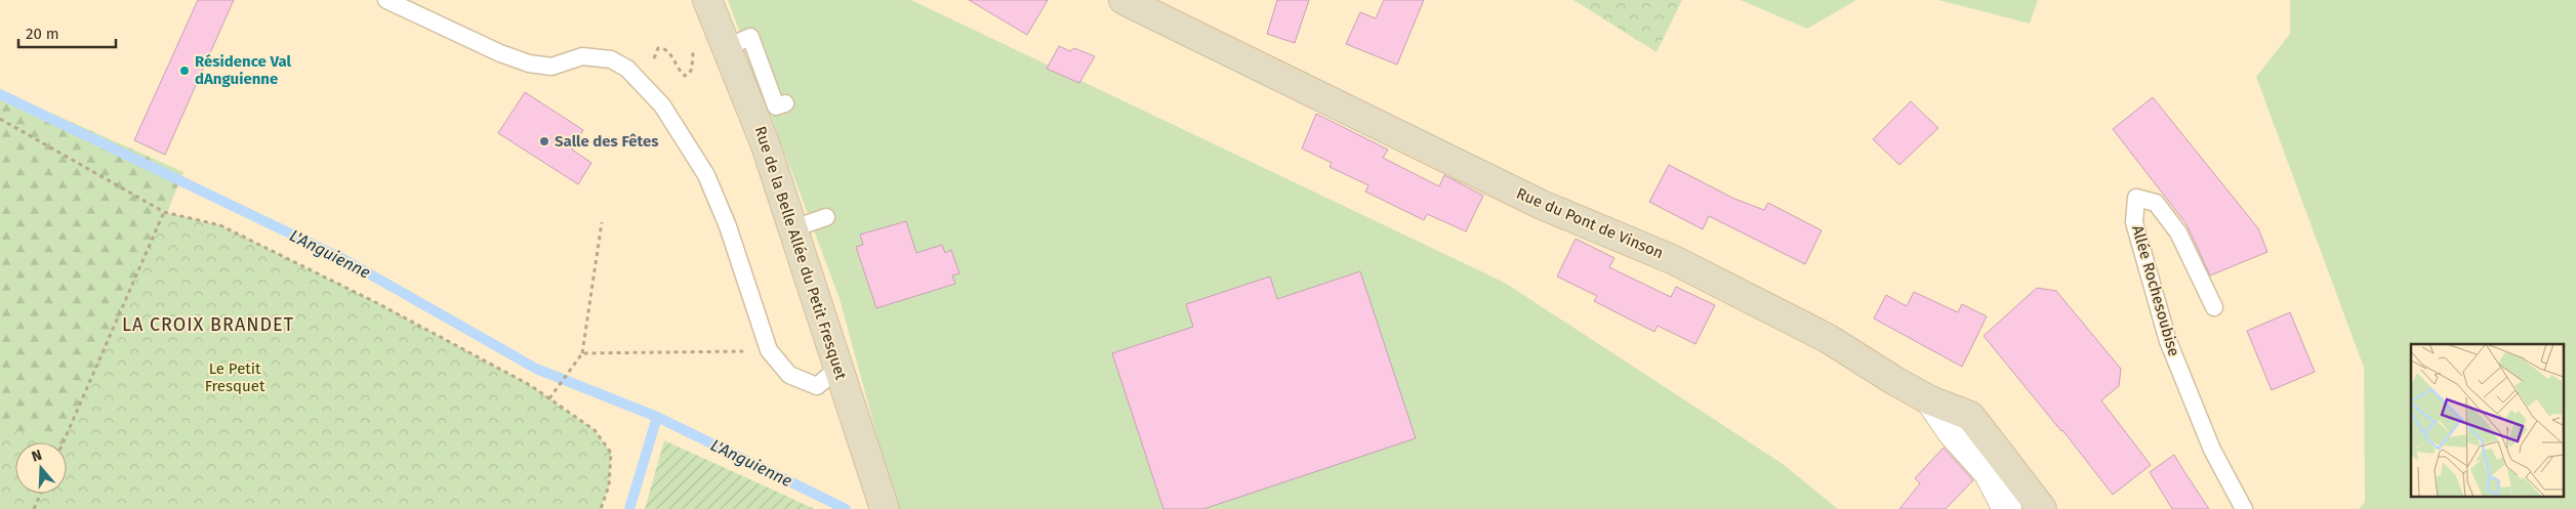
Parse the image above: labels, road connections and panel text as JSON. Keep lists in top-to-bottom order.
{
  "streets": {
    "street": ["Rue du Pont de Vinson", "Rue de la Belle Allée du Petit Fresquet"],
    "lane": ["Allée Rochesoubise"]
  },
  "districts": ["LA CROIX BRANDET"],
  "water": ["L'Anguienne"],
  "parks": ["Le Petit Fresquet"],
  "places": ["Résidence Val dAnguienne", "Salle des Fêtes"],
  "scale_bar": "20 m",
  "north": "top"
}
